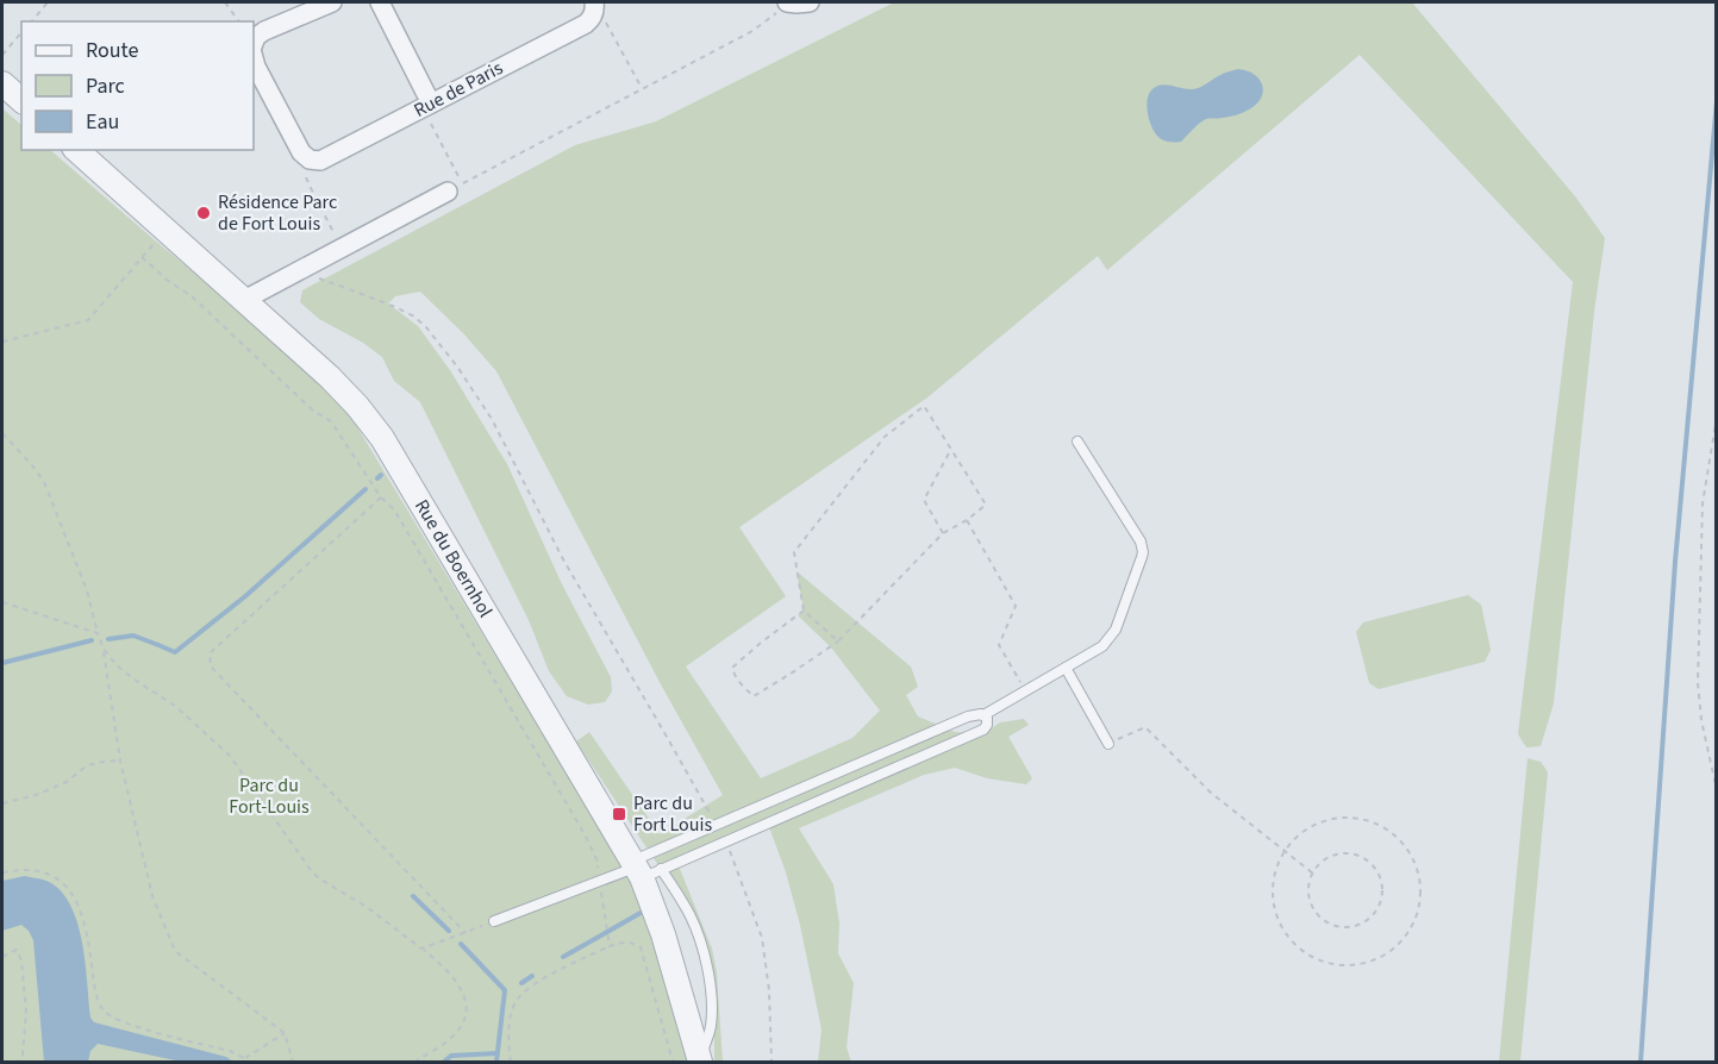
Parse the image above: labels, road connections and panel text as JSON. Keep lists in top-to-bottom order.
{
  "streets": {
    "street": ["Rue de Paris", "Rue du Boernhol"]
  },
  "parks": ["Parc du Fort-Louis"],
  "places": {
    "other": ["Résidence Parc de Fort Louis"],
    "transit": ["Parc du Fort Louis"]
  },
  "legend": ["Route", "Parc", "Eau"]
}
